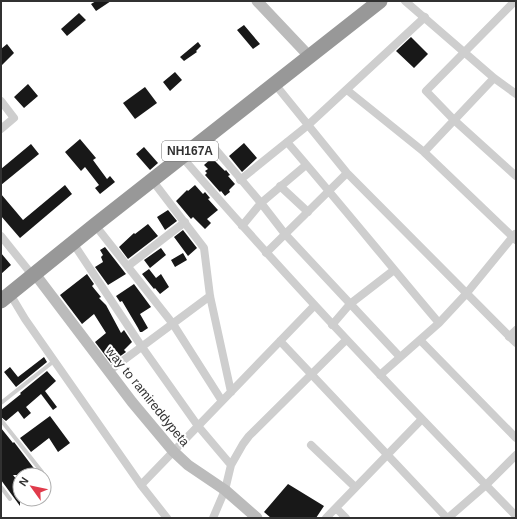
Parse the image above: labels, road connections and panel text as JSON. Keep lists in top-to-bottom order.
{
  "streets": {
    "highway": ["NH167A"],
    "street": ["way to ramireddypeta"]
  },
  "crossings": [
    ["NH167A", "way to ramireddypeta"]
  ],
  "north": "top left"
}
